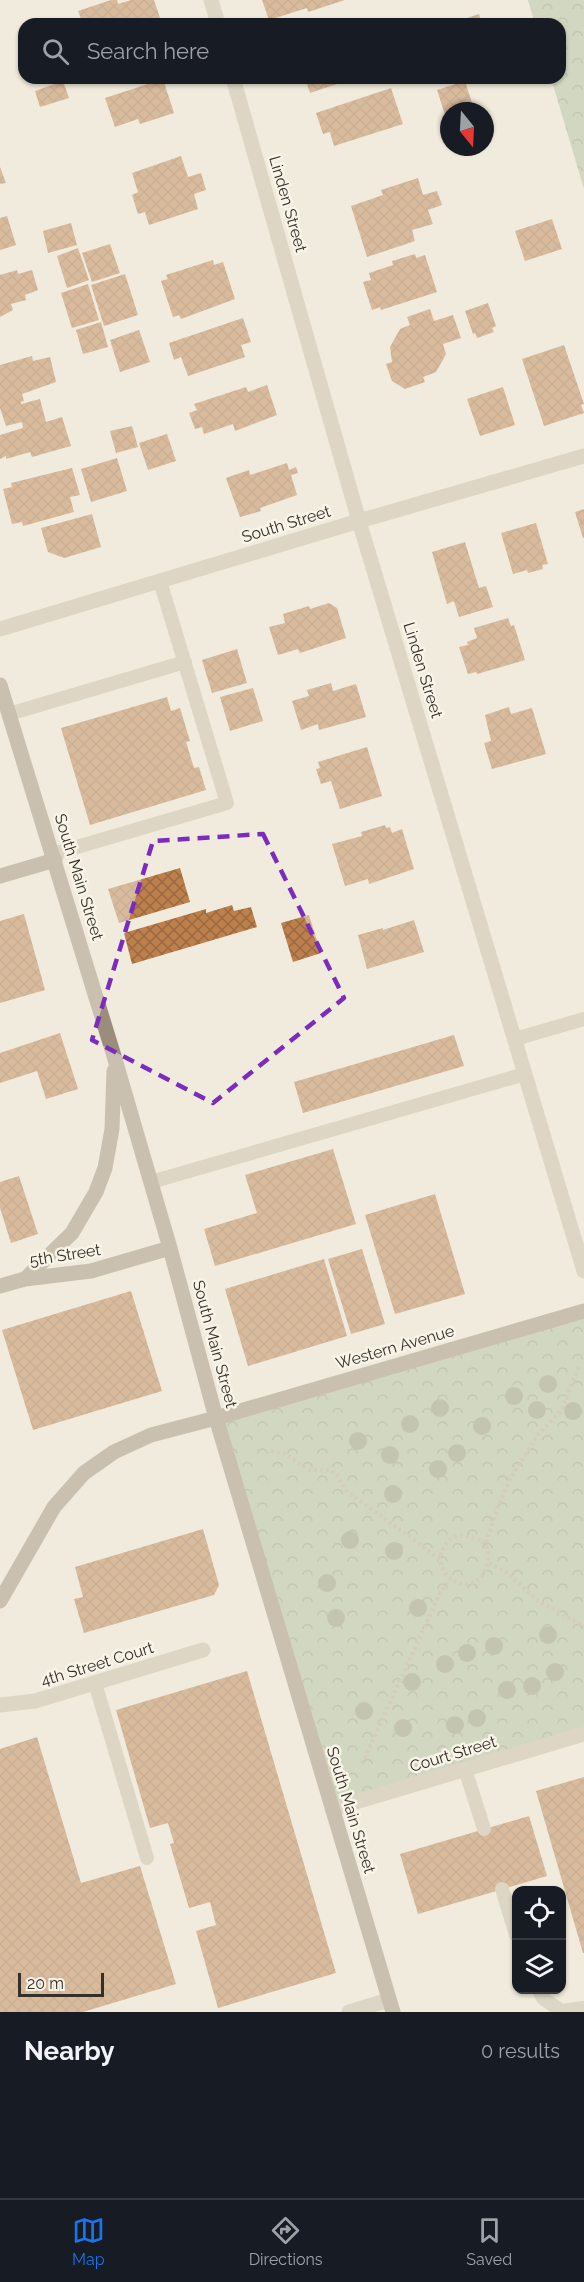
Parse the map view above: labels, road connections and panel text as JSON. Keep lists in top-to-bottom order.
{
  "streets": {
    "main road": ["South Main Street", "5th Street", "Western Avenue"],
    "street": [
      "Linden Street",
      "South Street",
      "4th Street Court",
      "Court Street"
    ]
  },
  "crossings": [
    ["Linden Street", "South Street"],
    ["South Main Street", "5th Street"],
    ["South Main Street", "Western Avenue"],
    ["South Main Street", "Court Street"]
  ],
  "scale_bar": "20 m",
  "north": "bottom",
  "page": {
    "search": "Search here",
    "scale": "20 m",
    "heading": ["Nearby", "0 results"],
    "nav": ["Map", "Directions", "Saved"]
  }
}
